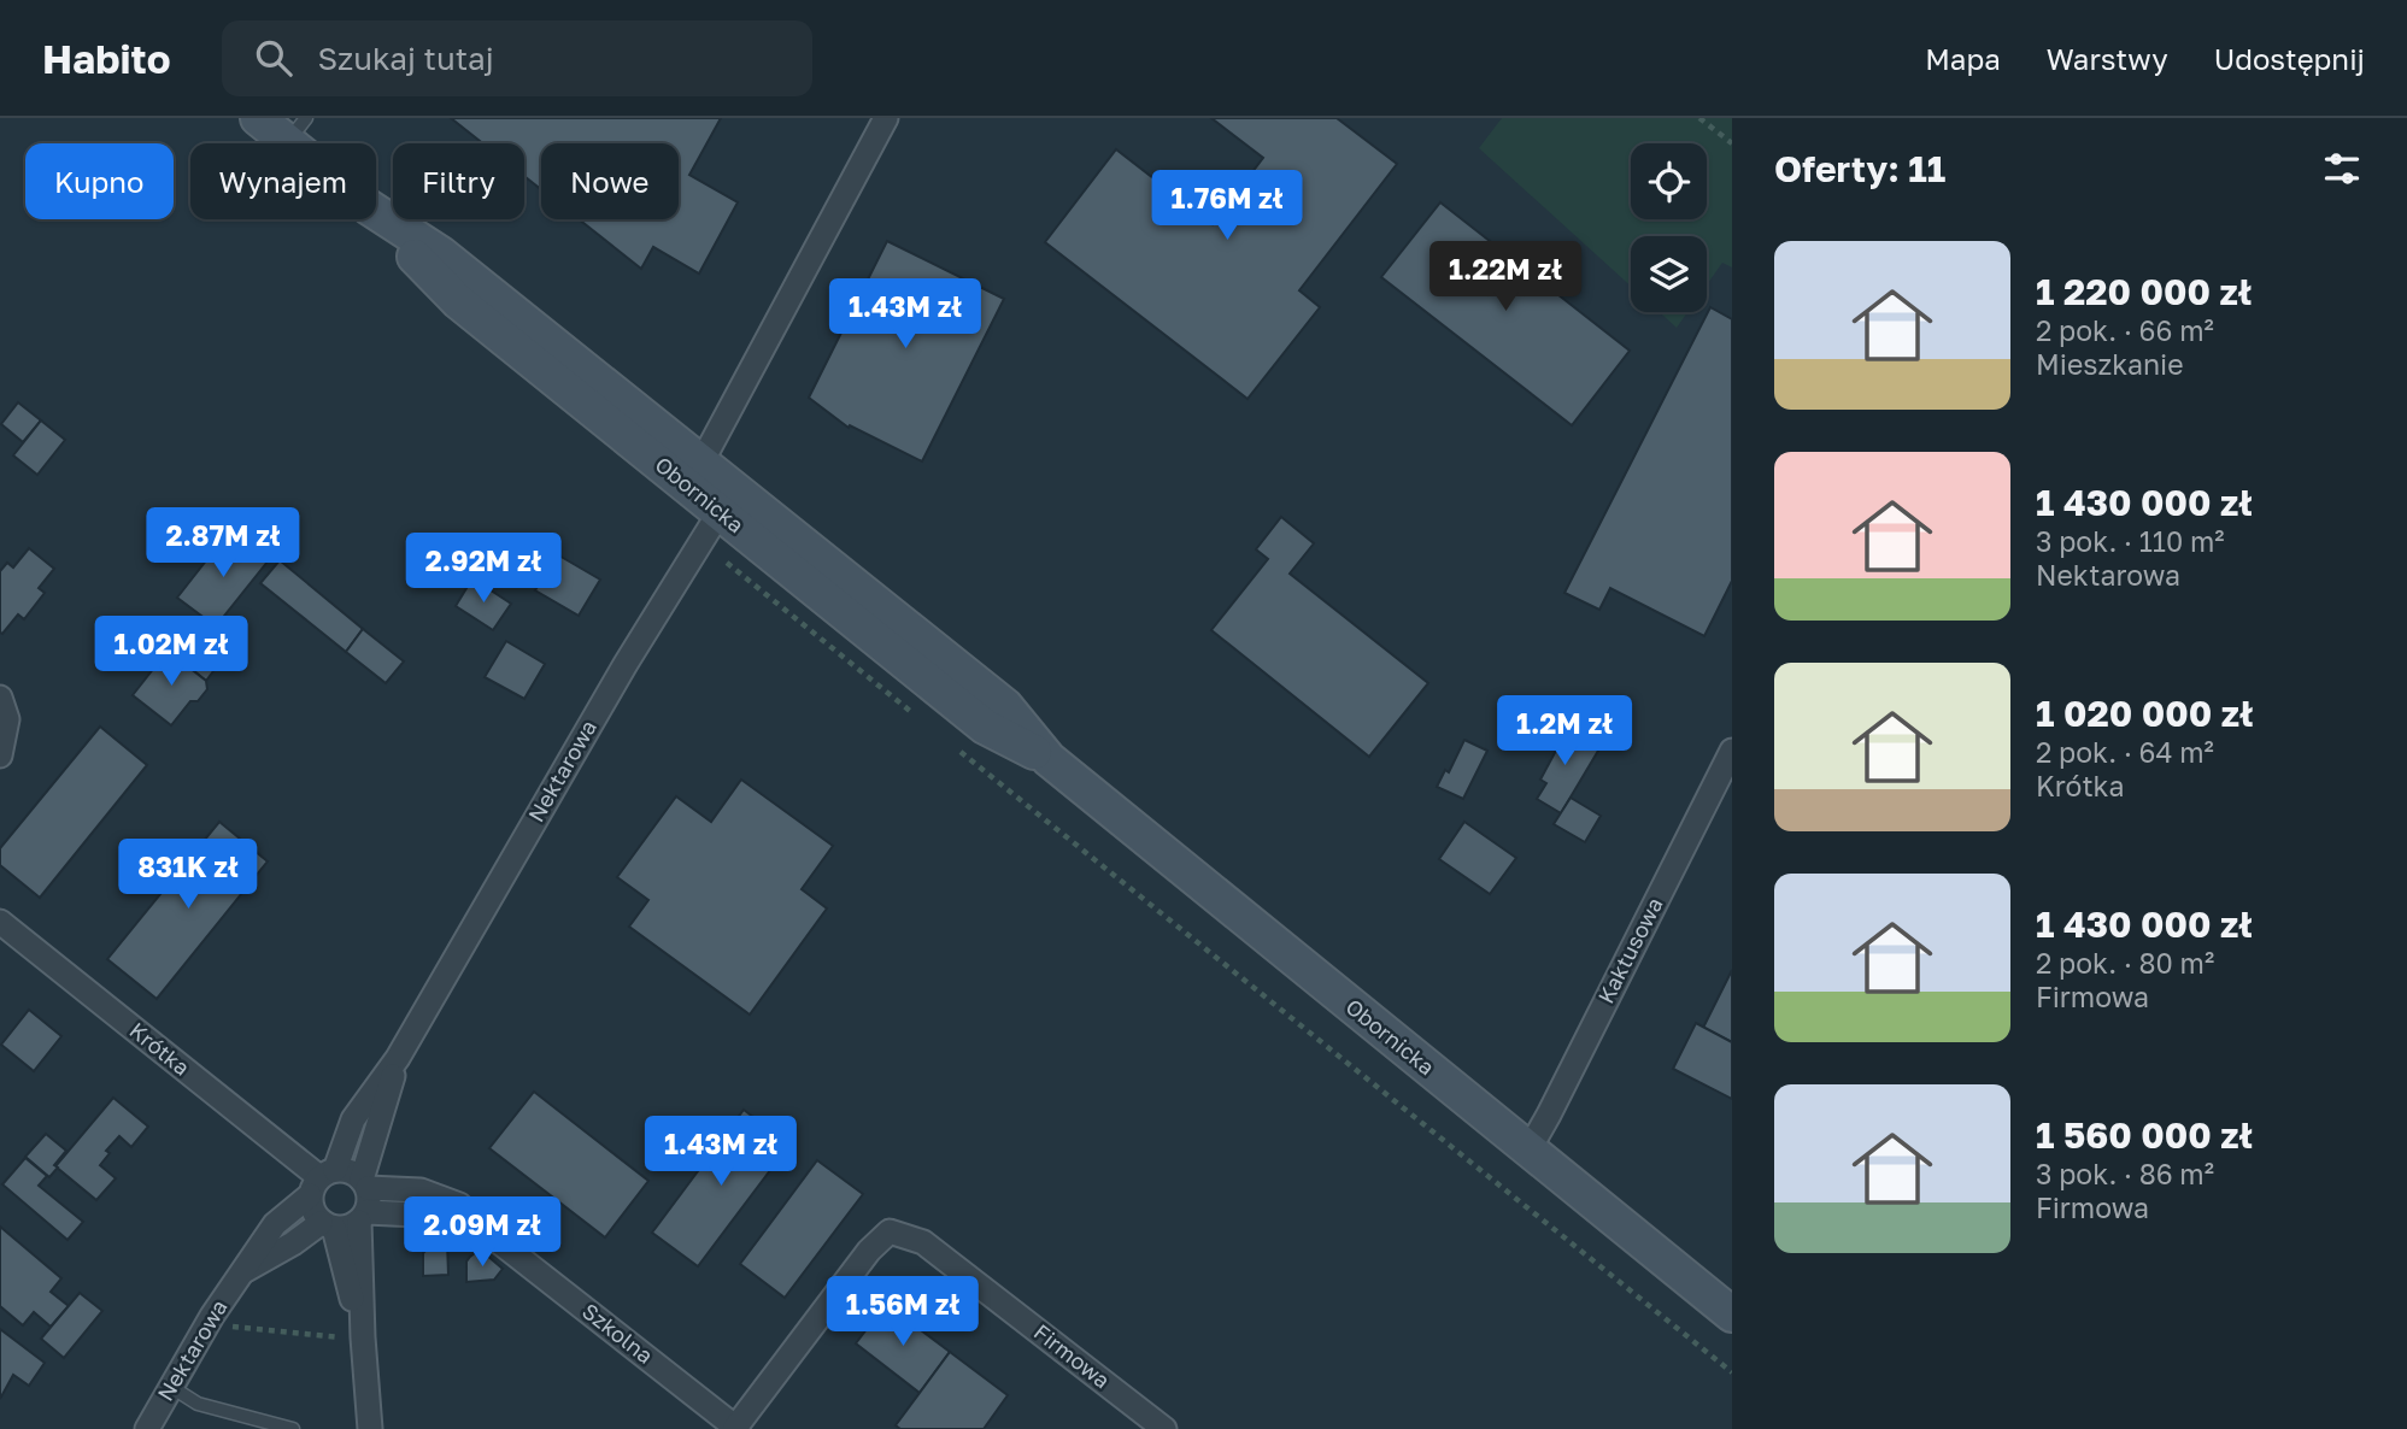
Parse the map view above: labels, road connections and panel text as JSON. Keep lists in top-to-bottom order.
{
  "streets": {
    "main road": ["Obornicka"],
    "street": [
      "Nektarowa",
      "Kaktusowa",
      "Krótka",
      "Szkolna",
      "Firmowa"
    ]
  },
  "crossings": [
    ["Obornicka", "Nektarowa"],
    ["Obornicka", "Kaktusowa"],
    ["Nektarowa", "Krótka"],
    ["Nektarowa", "Szkolna"],
    ["Krótka", "Szkolna"],
    ["Szkolna", "Firmowa"]
  ],
  "page": {
    "header": "Habito",
    "search": "Szukaj tutaj",
    "nav": ["Mapa", "Warstwy", "Udostępnij"],
    "heading": "Oferty: 11",
    "chip": [
      "Kupno",
      "Wynajem",
      "Filtry",
      "Nowe"
    ],
    "price": [
      "1.76M zł",
      "1.22M zł",
      "1.43M zł",
      "2.87M zł",
      "2.92M zł",
      "1.02M zł",
      "1.2M zł",
      "831K zł",
      "1.43M zł",
      "2.09M zł",
      "1.56M zł"
    ],
    "list": [
      {
        "name": "1 220 000 zł",
        "note": "2 pok. · 66 m² · Mieszkanie"
      },
      {
        "name": "1 430 000 zł",
        "note": "3 pok. · 110 m² · Nektarowa"
      },
      {
        "name": "1 020 000 zł",
        "note": "2 pok. · 64 m² · Krótka"
      },
      {
        "name": "1 430 000 zł",
        "note": "2 pok. · 80 m² · Firmowa"
      },
      {
        "name": "1 560 000 zł",
        "note": "3 pok. · 86 m² · Firmowa"
      }
    ]
  }
}
